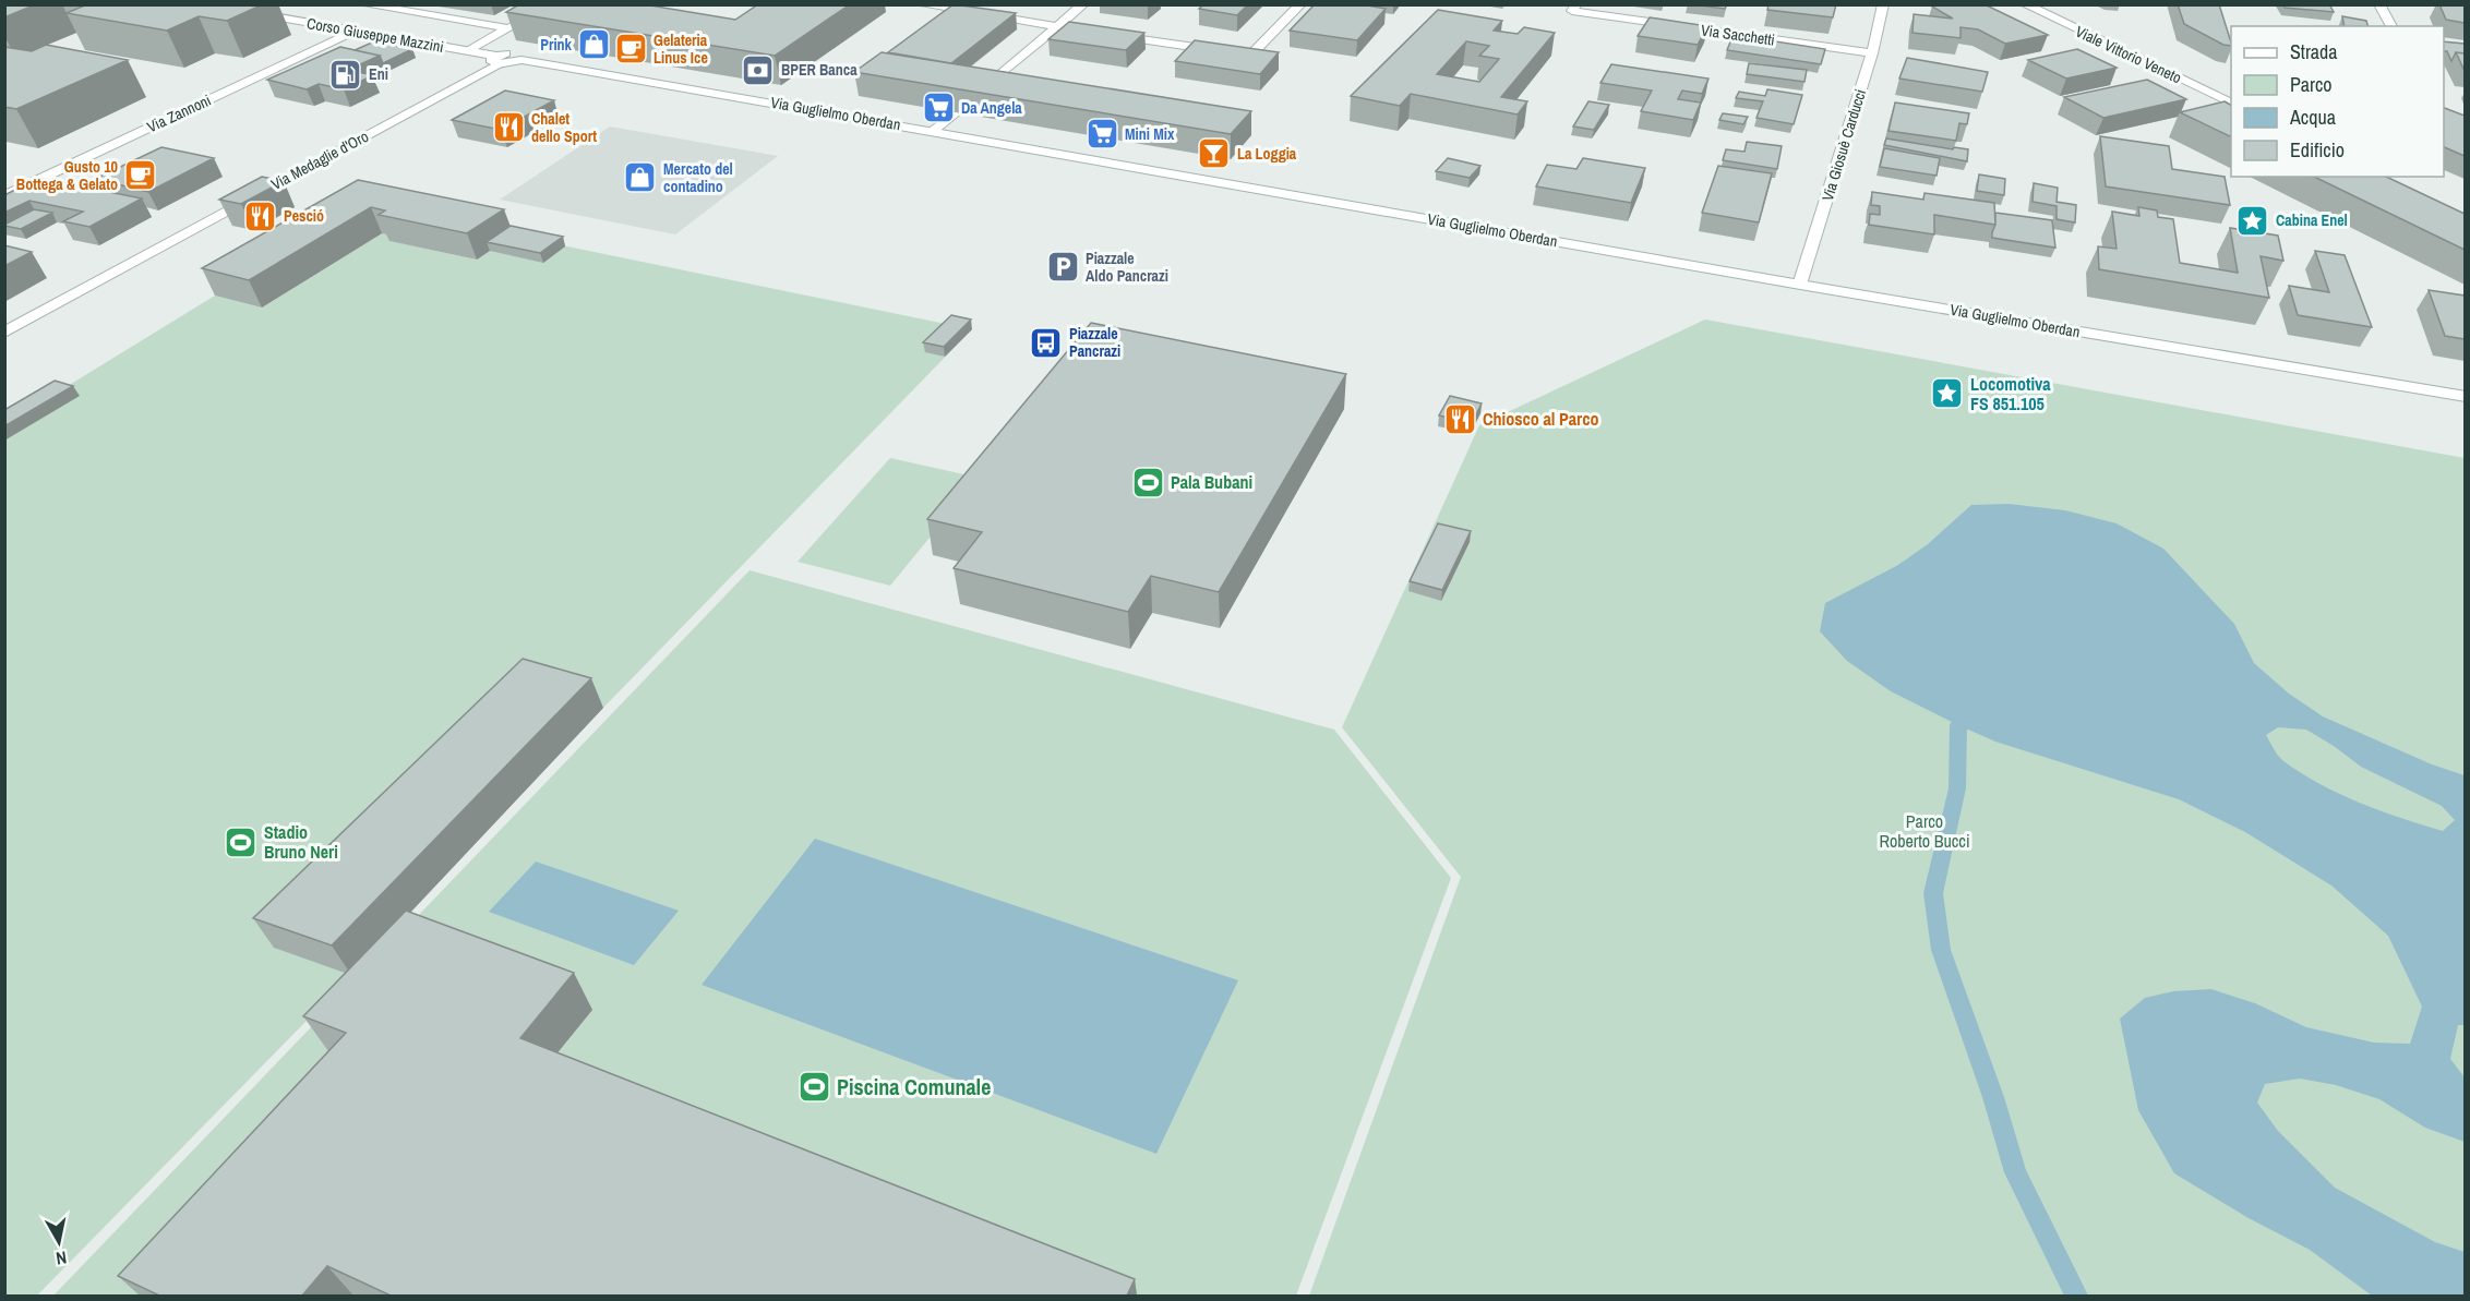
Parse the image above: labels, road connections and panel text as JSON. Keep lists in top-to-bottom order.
{
  "streets": {
    "street": [
      "Corso Giuseppe Mazzini",
      "Via Sacchetti",
      "Viale Vittorio Veneto",
      "Via Zannoni",
      "Via Guglielmo Oberdan",
      "Via Giosuè Carducci",
      "Via Medaglie d'Oro"
    ]
  },
  "crossings": [
    ["Corso Giuseppe Mazzini", "Via Zannoni"],
    ["Corso Giuseppe Mazzini", "Via Guglielmo Oberdan"],
    ["Via Sacchetti", "Via Giosuè Carducci"],
    ["Via Guglielmo Oberdan", "Via Giosuè Carducci"],
    ["Via Guglielmo Oberdan", "Via Medaglie d'Oro"]
  ],
  "parks": ["Parco Roberto Bucci"],
  "places": {
    "shop": ["Prink", "Mercato del contadino"],
    "cafe": ["Gelateria Linus Ice", "Gusto 10 Bottega & Gelato"],
    "bank": ["BPER Banca"],
    "fuel station": ["Eni"],
    "supermarket": ["Da Angela", "Mini Mix"],
    "restaurant": ["Chalet dello Sport", "Pesció", "Chiosco al Parco"],
    "bar": ["La Loggia"],
    "place": ["Cabina Enel", "Locomotiva FS 851.105"],
    "parking": ["Piazzale Aldo Pancrazi"],
    "bus stop": ["Piazzale Pancrazi"],
    "sports": ["Pala Bubani", "Stadio Bruno Neri", "Piscina Comunale"]
  },
  "legend": [
    "Strada",
    "Parco",
    "Acqua",
    "Edificio"
  ],
  "north": "bottom"
}
